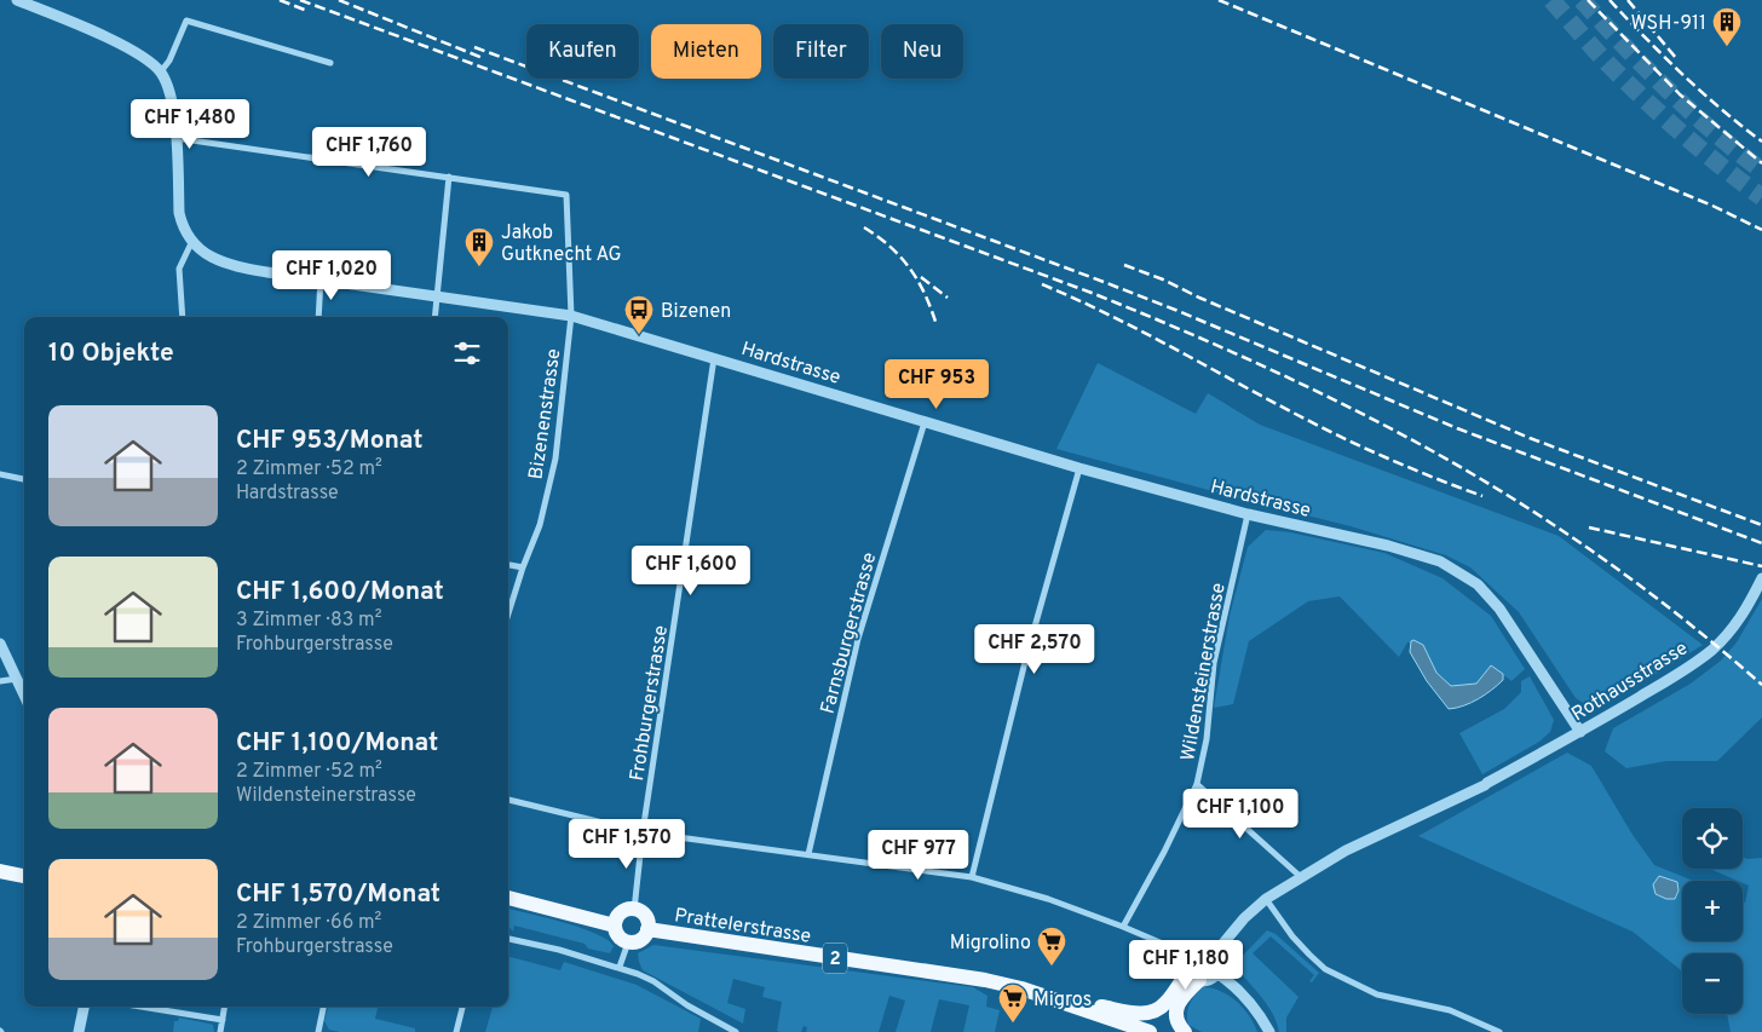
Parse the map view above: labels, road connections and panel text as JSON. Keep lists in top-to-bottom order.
{
  "streets": {
    "main road": ["Prattelerstrasse", "2"],
    "street": [
      "Hardstrasse",
      "Bizenenstrasse",
      "Farnsburgerstrasse",
      "Wildensteinerstrasse",
      "Rothausstrasse",
      "Frohburgerstrasse"
    ]
  },
  "crossings": [
    ["Hardstrasse", "Bizenenstrasse"],
    ["Hardstrasse", "Farnsburgerstrasse"],
    ["Hardstrasse", "Wildensteinerstrasse"],
    ["Hardstrasse", "Rothausstrasse"],
    ["Hardstrasse", "Frohburgerstrasse"],
    ["Frohburgerstrasse", "Prattelerstrasse"]
  ],
  "places": {
    "building": ["WSH-911", "Jakob Gutknecht AG"],
    "bus stop": ["Bizenen"],
    "supermarket": ["Migrolino", "Migros"]
  },
  "page": {
    "chip": [
      "Kaufen",
      "Mieten",
      "Filter",
      "Neu"
    ],
    "price": [
      "CHF 1,480",
      "CHF 1,760",
      "CHF 1,020",
      "CHF 953",
      "CHF 1,600",
      "CHF 2,570",
      "CHF 1,100",
      "CHF 1,570",
      "CHF 977",
      "CHF 1,180"
    ],
    "heading": "10 Objekte",
    "list": [
      {
        "name": "CHF 953/Monat",
        "note": "2 Zimmer · 52 m² · Hardstrasse"
      },
      {
        "name": "CHF 1,600/Monat",
        "note": "3 Zimmer · 83 m² · Frohburgerstrasse"
      },
      {
        "name": "CHF 1,100/Monat",
        "note": "2 Zimmer · 52 m² · Wildensteinerstrasse"
      },
      {
        "name": "CHF 1,570/Monat",
        "note": "2 Zimmer · 66 m² · Frohburgerstrasse"
      }
    ],
    "map_buttons": ["+", "−"]
  }
}
